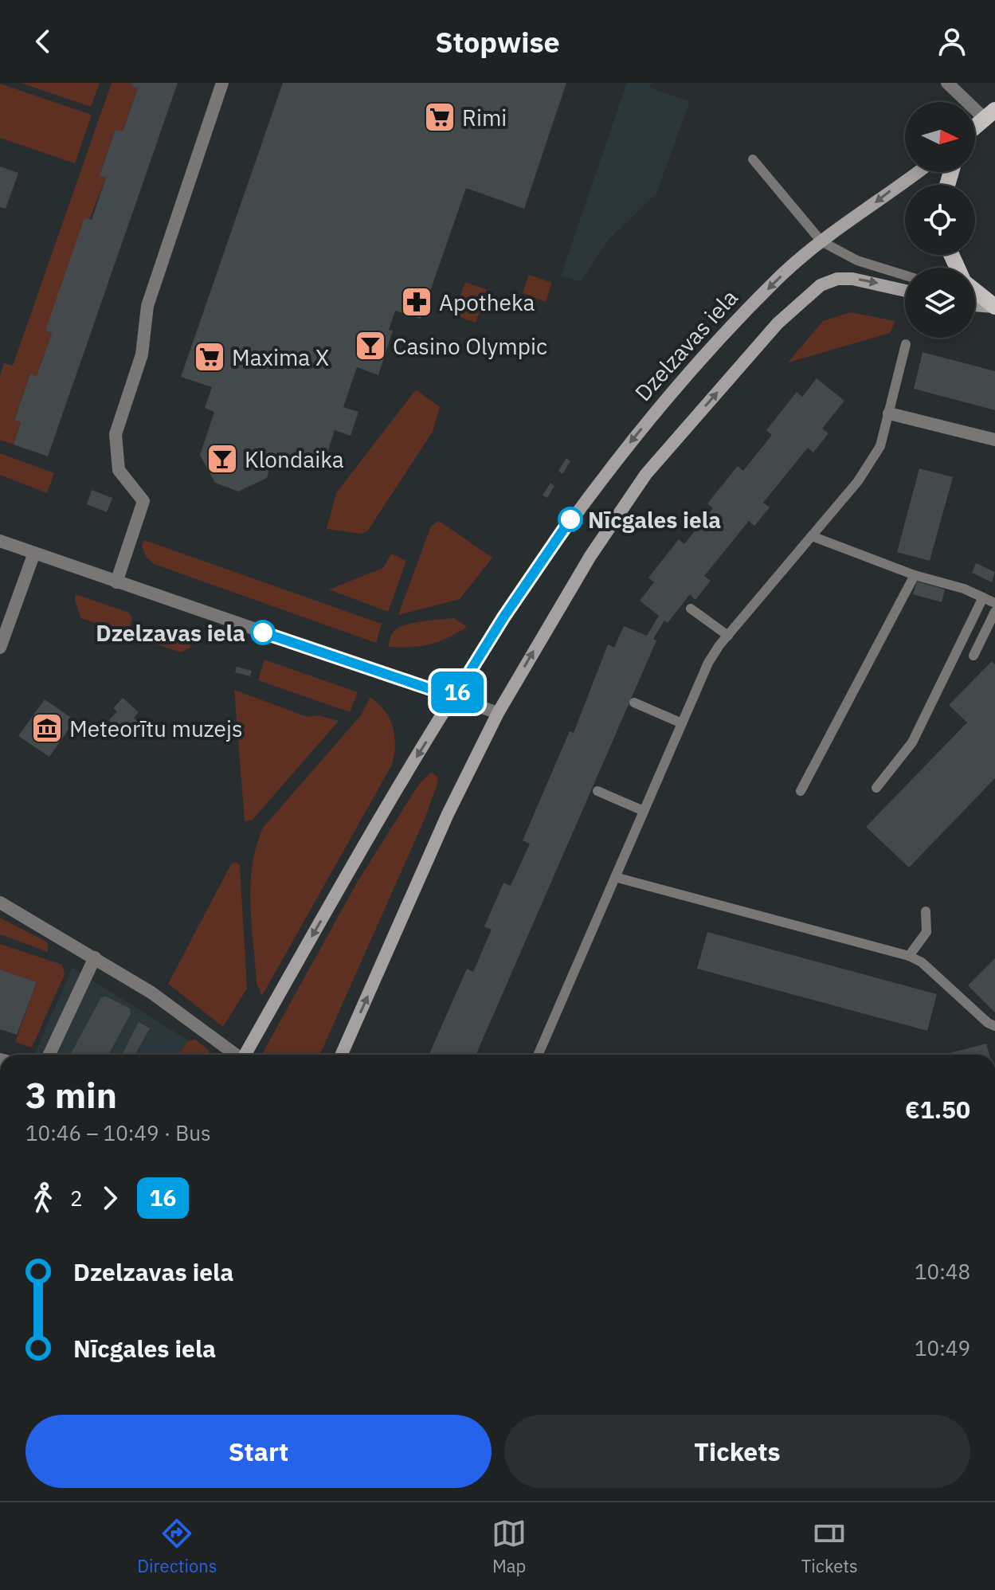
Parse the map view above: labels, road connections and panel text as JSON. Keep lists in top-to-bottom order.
{
  "streets": {
    "main road": ["Dzelzavas iela"]
  },
  "places": {
    "supermarket": ["Rimi", "Maxima X"],
    "pharmacy": ["Apotheka"],
    "bar": ["Casino Olympic", "Klondaika"],
    "other": ["Nīcgales iela", "Dzelzavas iela"],
    "museum": ["Meteorītu muzejs"]
  },
  "lines": ["bus line 16"],
  "north": "right",
  "page": {
    "header": "Stopwise",
    "on_map": "16",
    "heading": ["3 min", "10:46 – 10:49 · Bus", "€1.50"],
    "legs": ["2", "16"],
    "list": [
      {
        "name": "Dzelzavas iela",
        "value": "10:48"
      },
      {
        "name": "Nīcgales iela",
        "value": "10:49"
      }
    ],
    "buttons": ["Start", "Tickets"],
    "tabs": ["Directions", "Map", "Tickets"]
  }
}
